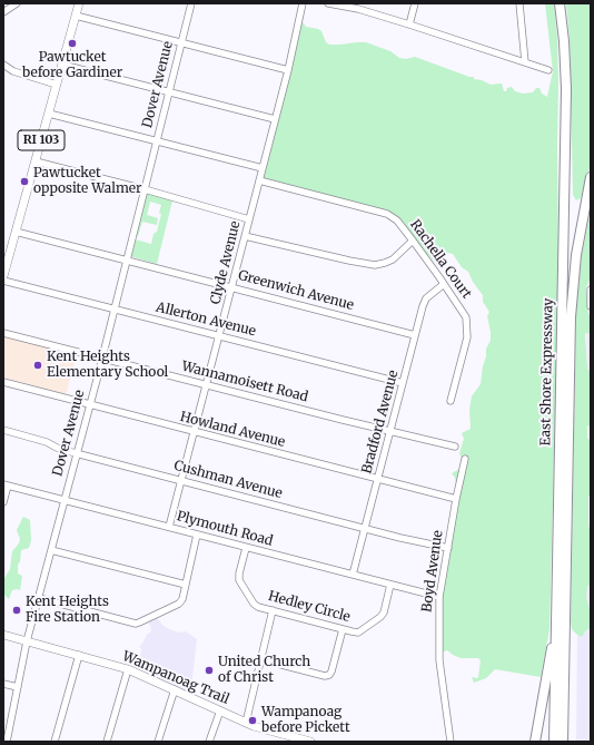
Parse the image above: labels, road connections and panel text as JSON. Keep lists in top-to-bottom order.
{
  "streets": {
    "highway": ["East Shore Expressway"],
    "main road": ["RI 103", "Wampanoag Trail"],
    "street": [
      "Dover Avenue",
      "Rachella Court",
      "Clyde Avenue",
      "Greenwich Avenue",
      "Allerton Avenue",
      "Wannamoisett Road",
      "Bradford Avenue",
      "Howland Avenue",
      "Cushman Avenue",
      "Plymouth Road",
      "Boyd Avenue",
      "Hedley Circle"
    ]
  },
  "crossings": [
    ["Dover Avenue", "Greenwich Avenue"],
    ["Dover Avenue", "Allerton Avenue"],
    ["Dover Avenue", "Wannamoisett Road"],
    ["Dover Avenue", "Howland Avenue"],
    ["Dover Avenue", "Cushman Avenue"],
    ["Dover Avenue", "Plymouth Road"],
    ["Dover Avenue", "Wampanoag Trail"],
    ["RI 103", "Greenwich Avenue"],
    ["Rachella Court", "Clyde Avenue"],
    ["Rachella Court", "Bradford Avenue"],
    ["Clyde Avenue", "Greenwich Avenue"],
    ["Clyde Avenue", "Allerton Avenue"],
    ["Clyde Avenue", "Wannamoisett Road"],
    ["Clyde Avenue", "Howland Avenue"],
    ["Clyde Avenue", "Cushman Avenue"],
    ["Clyde Avenue", "Plymouth Road"],
    ["Greenwich Avenue", "Bradford Avenue"],
    ["Allerton Avenue", "Bradford Avenue"],
    ["Wannamoisett Road", "Bradford Avenue"],
    ["Bradford Avenue", "Howland Avenue"],
    ["Bradford Avenue", "Cushman Avenue"],
    ["Bradford Avenue", "Plymouth Road"],
    ["Howland Avenue", "Boyd Avenue"],
    ["Cushman Avenue", "Boyd Avenue"],
    ["Plymouth Road", "Boyd Avenue"],
    ["Plymouth Road", "Hedley Circle"]
  ],
  "places": [
    "Pawtucket before Gardiner",
    "Pawtucket opposite Walmer",
    "Kent Heights Elementary School",
    "Kent Heights Fire Station",
    "United Church of Christ",
    "Wampanoag before Pickett"
  ]
}
